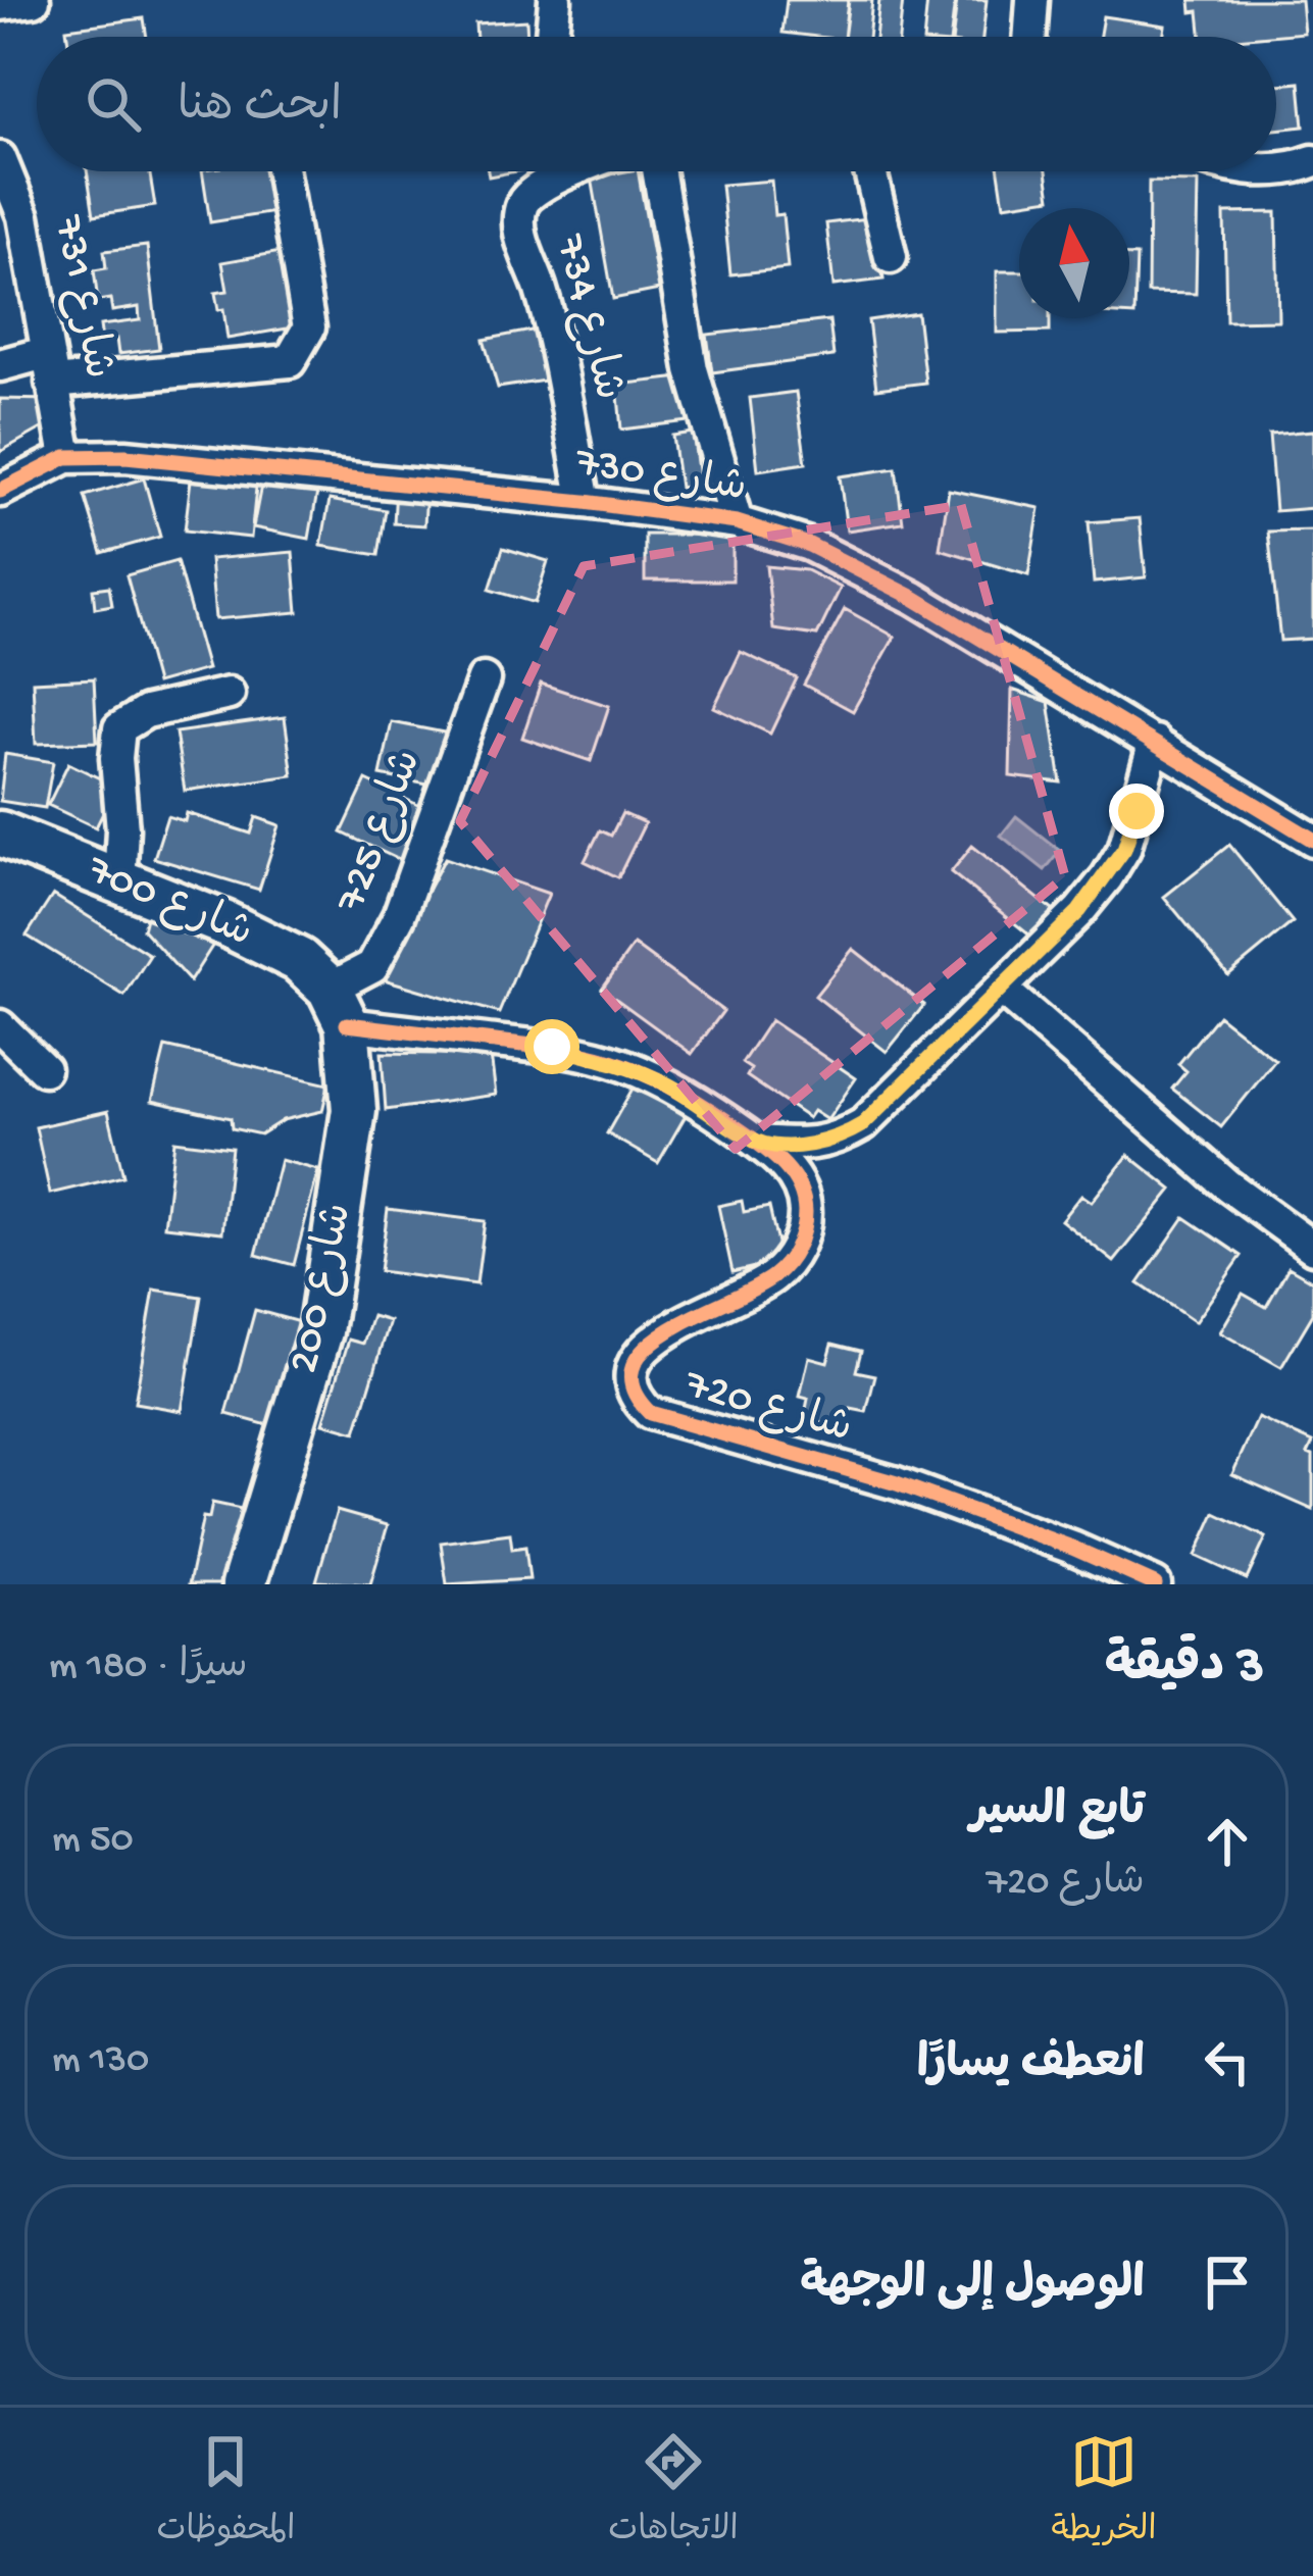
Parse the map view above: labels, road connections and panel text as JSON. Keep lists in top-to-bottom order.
{
  "streets": {
    "main road": ["شارع 700", "شارع 200"],
    "street": [
      "شارع 731",
      "شارع 734",
      "شارع 730",
      "شارع 725",
      "شارع 720"
    ]
  },
  "crossings": [
    ["شارع 731", "شارع 730"],
    ["شارع 734", "شارع 730"],
    ["شارع 725", "شارع 700"],
    ["شارع 725", "شارع 200"],
    ["شارع 725", "شارع 720"],
    ["شارع 700", "شارع 200"],
    ["شارع 700", "شارع 720"],
    ["شارع 200", "شارع 720"]
  ],
  "north": "top",
  "page": {
    "search": "ابحث هنا",
    "heading": ["3 دقيقة", "سيرًا · 180 m"],
    "list": [
      ["تابع السير", "شارع 720", "50 m"],
      ["انعطف يسارًا", "130 m"],
      "الوصول إلى الوجهة"
    ],
    "nav": ["الخريطة", "الاتجاهات", "المحفوظات"]
  }
}
